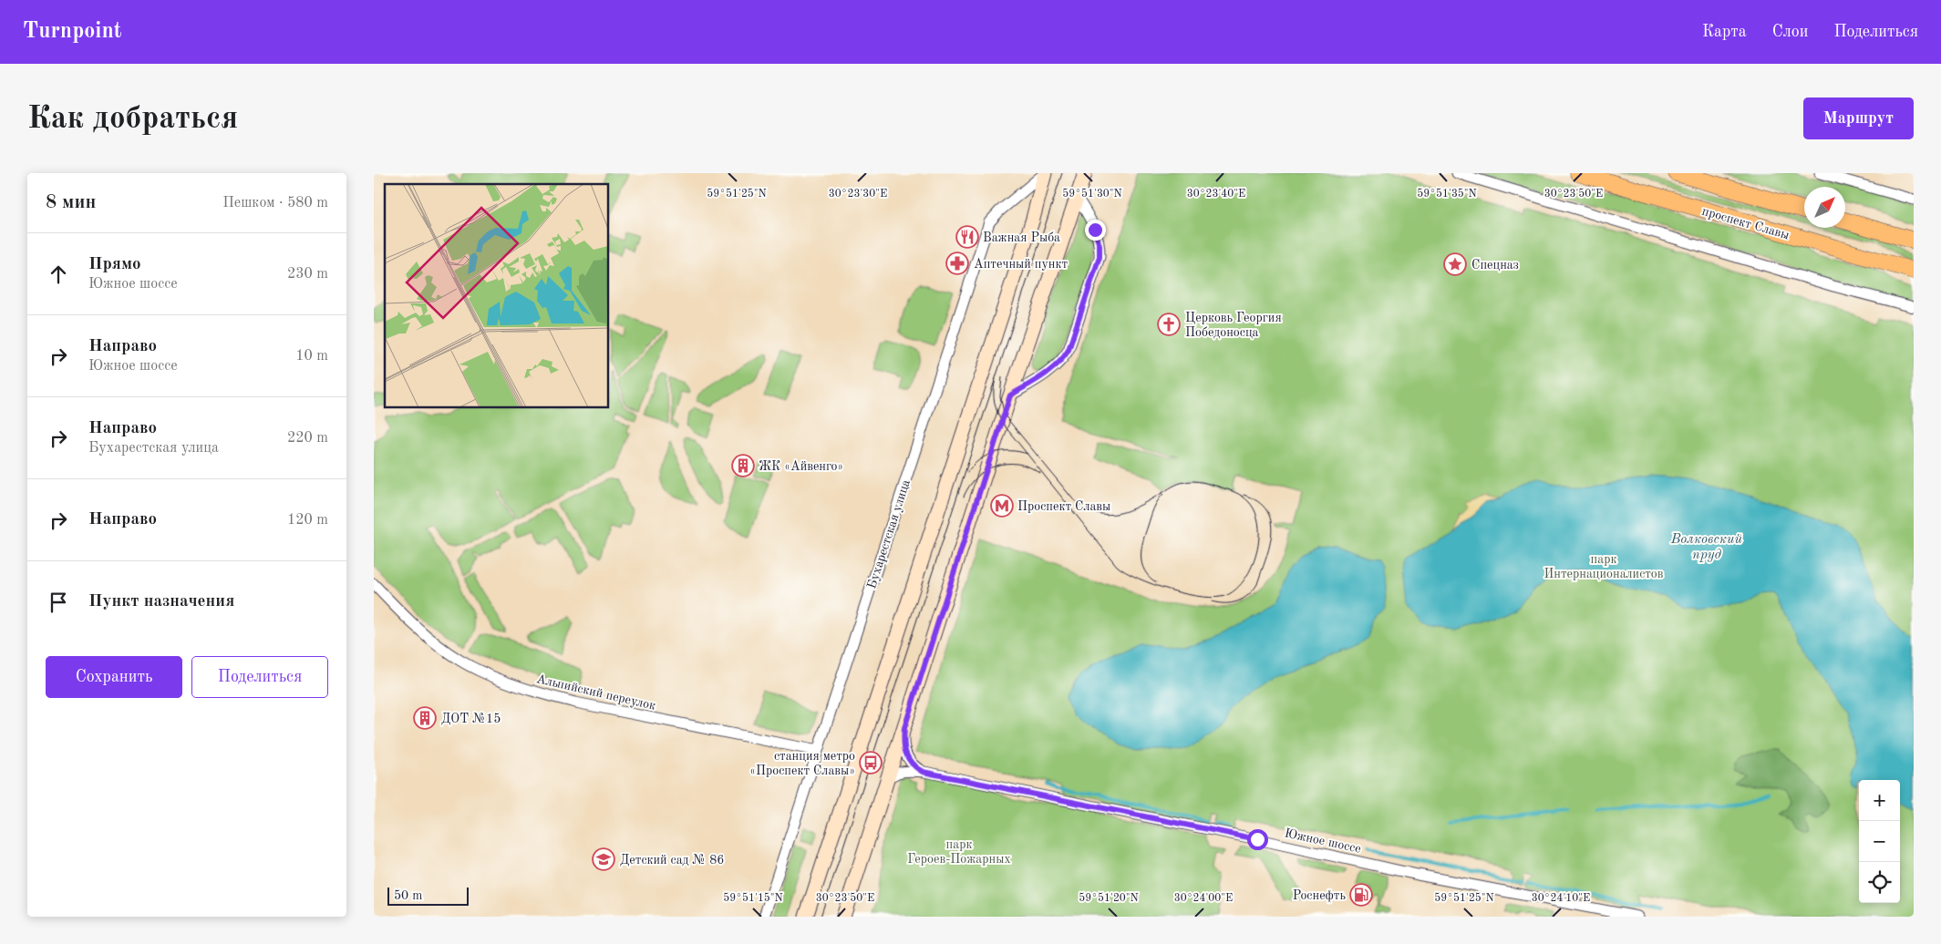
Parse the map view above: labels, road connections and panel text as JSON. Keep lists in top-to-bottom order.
{
  "streets": {
    "main road": ["проспект Славы", "Бухарестская улица"],
    "street": ["Альпийский переулок", "Южное шоссе"]
  },
  "crossings": [
    ["Бухарестская улица", "Альпийский переулок"]
  ],
  "water": ["Волковский пруд"],
  "parks": ["парк Интернационалистов", "парк Героев-Пожарных"],
  "places": {
    "restaurant": ["Важная Рыба"],
    "pharmacy": ["Аптечный пункт"],
    "place": ["Спецназ"],
    "church": ["Церковь Георгия Победоносца"],
    "building": ["ЖК «Айвенго»", "ДОТ №15"],
    "metro station": ["Проспект Славы"],
    "bus stop": ["станция метро «Проспект Славы»"],
    "school or university": ["Детский сад № 86"],
    "fuel station": ["Роснефть"]
  },
  "scale_bar": "50 m",
  "north": "top right",
  "page": {
    "header": "Turnpoint",
    "nav": ["Карта", "Слои", "Поделиться"],
    "buttons": [
      "Маршрут",
      ["Сохранить", "Поделиться"]
    ],
    "title": "Как добраться",
    "heading": ["8 мин", "Пешком · 580 m"],
    "list": [
      ["Прямо", "Южное шоссе", "230 m"],
      ["Направо", "Южное шоссе", "10 m"],
      ["Направо", "Бухарестская улица", "220 m"],
      ["Направо", "120 m"],
      "Пункт назначения"
    ],
    "map_buttons": ["+", "−"],
    "scale": "50 m"
  },
  "coordinates": [
    "59°51'25\"N",
    "30°23'30\"E",
    "59°51'30\"N",
    "30°23'40\"E",
    "59°51'35\"N",
    "30°23'50\"E",
    "30°24'00\"E",
    "30°24'10\"E",
    "59°51'15\"N",
    "59°51'20\"N"
  ]
}
